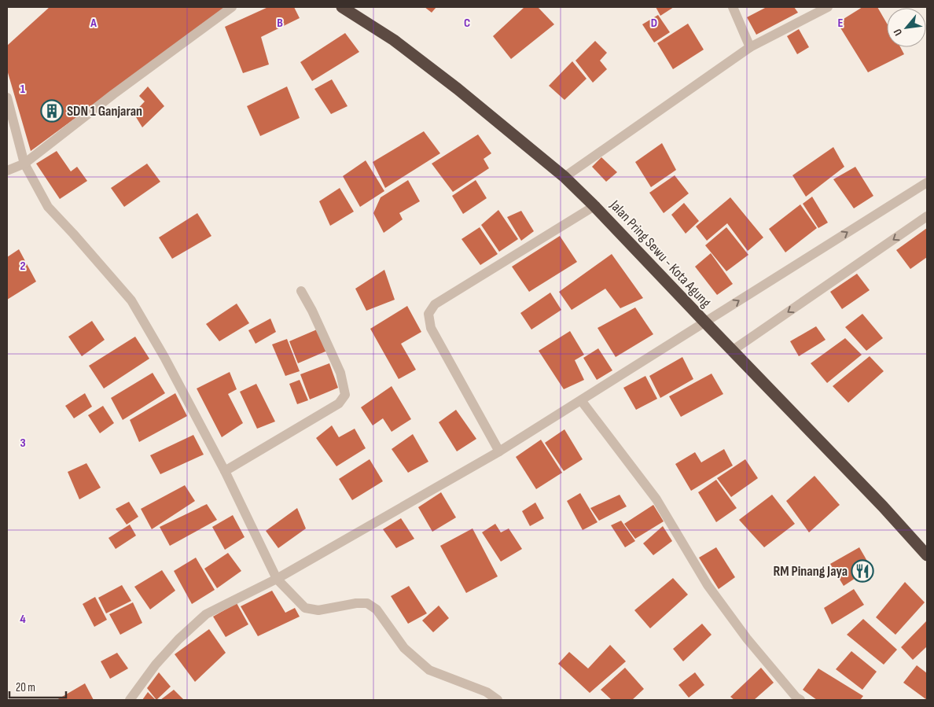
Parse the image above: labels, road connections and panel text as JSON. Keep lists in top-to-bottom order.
{
  "streets": {
    "highway": ["Jalan Pring Sewu - Kota Agung"]
  },
  "places": {
    "building": ["SDN 1 Ganjaran"],
    "restaurant": ["RM Pinang Jaya"]
  },
  "scale_bar": "20 m",
  "north": "bottom left",
  "grid": {
    "columns": [
      "A",
      "B",
      "C",
      "D",
      "E"
    ],
    "rows": [
      "1",
      "2",
      "3",
      "4"
    ]
  }
}
